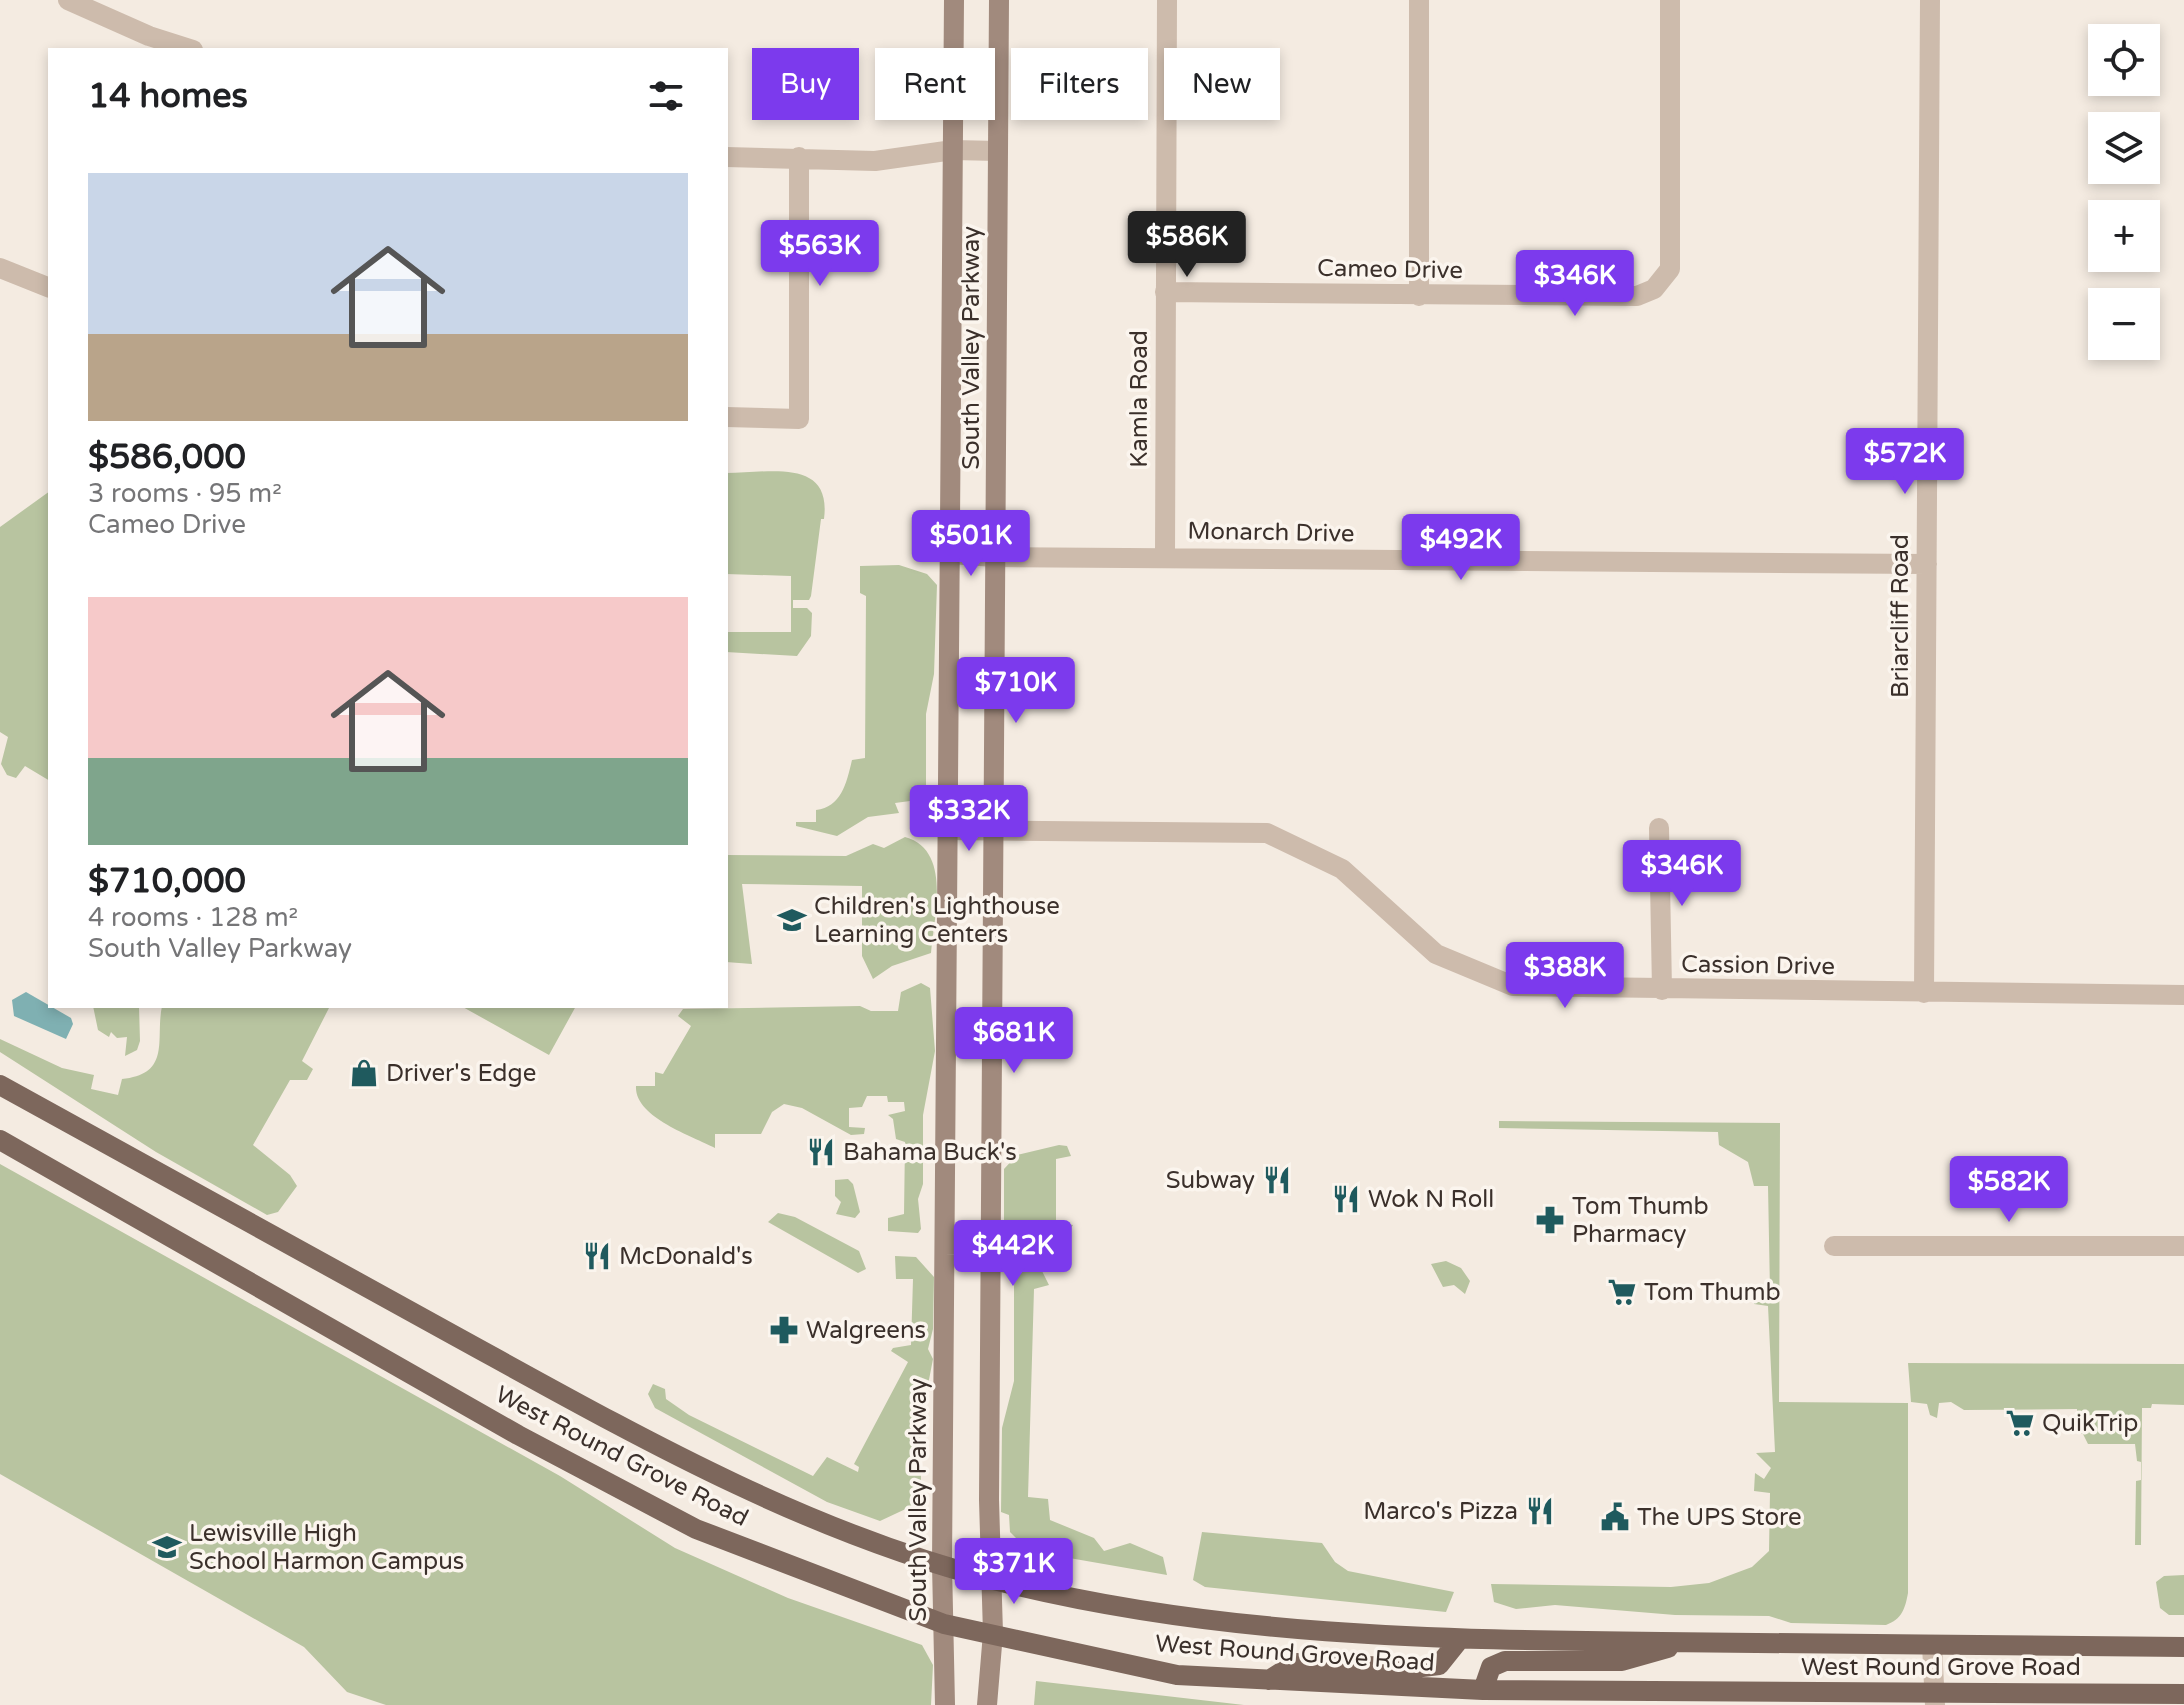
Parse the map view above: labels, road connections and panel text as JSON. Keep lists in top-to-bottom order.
{
  "streets": {
    "main road": ["South Valley Parkway", "West Round Grove Road"],
    "street": [
      "Cameo Drive",
      "Kamla Road",
      "Monarch Drive",
      "Briarcliff Road",
      "Cassion Drive"
    ]
  },
  "crossings": [
    ["Cameo Drive", "Kamla Road"],
    ["South Valley Parkway", "Monarch Drive"],
    ["South Valley Parkway", "Cassion Drive"],
    ["South Valley Parkway", "West Round Grove Road"],
    ["Kamla Road", "Monarch Drive"],
    ["Monarch Drive", "Briarcliff Road"],
    ["Briarcliff Road", "Cassion Drive"]
  ],
  "places": {
    "school or university": ["Children's Lighthouse Learning Centers", "Lewisville High School Harmon Campus"],
    "shop": ["Driver's Edge"],
    "restaurant": [
      "Bahama Buck's",
      "Subway",
      "Wok N Roll",
      "McDonald's",
      "Marco's Pizza"
    ],
    "pharmacy": ["Tom Thumb Pharmacy", "Walgreens"],
    "supermarket": ["Tom Thumb", "QuikTrip"],
    "public building": ["The UPS Store"]
  },
  "page": {
    "map_buttons": ["+", "−"],
    "chip": [
      "Buy",
      "Rent",
      "Filters",
      "New"
    ],
    "heading": "14 homes",
    "list": [
      {
        "name": "$586,000",
        "note": "3 rooms · 95 m² · Cameo Drive"
      },
      {
        "name": "$710,000",
        "note": "4 rooms · 128 m² · South Valley Parkway"
      }
    ],
    "price": [
      "$586K",
      "$563K",
      "$346K",
      "$572K",
      "$501K",
      "$492K",
      "$710K",
      "$332K",
      "$346K",
      "$388K",
      "$681K",
      "$582K",
      "$442K",
      "$371K"
    ]
  }
}
